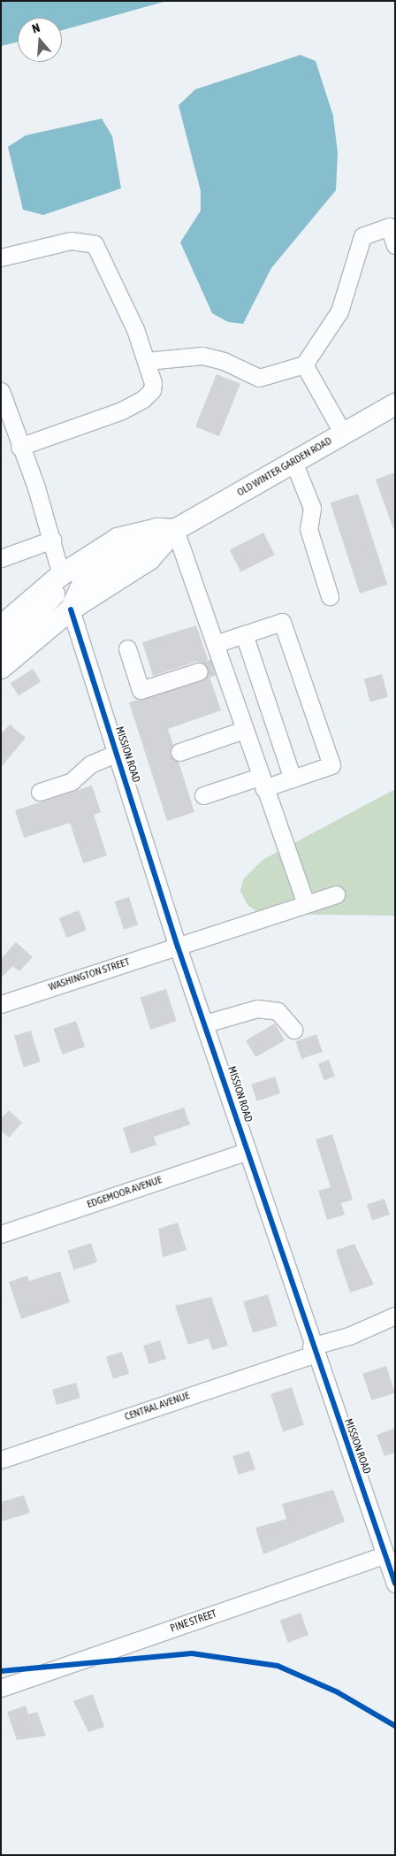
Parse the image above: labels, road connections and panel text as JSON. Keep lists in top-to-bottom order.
{
  "streets": {
    "main road": ["OLD WINTER GARDEN ROAD"],
    "street": [
      "MISSION ROAD",
      "WASHINGTON STREET",
      "EDGEMOOR AVENUE",
      "CENTRAL AVENUE",
      "PINE STREET"
    ]
  },
  "crossings": [
    ["OLD WINTER GARDEN ROAD", "MISSION ROAD"],
    ["MISSION ROAD", "WASHINGTON STREET"],
    ["MISSION ROAD", "EDGEMOOR AVENUE"],
    ["MISSION ROAD", "CENTRAL AVENUE"],
    ["MISSION ROAD", "PINE STREET"]
  ],
  "north": "top"
}
